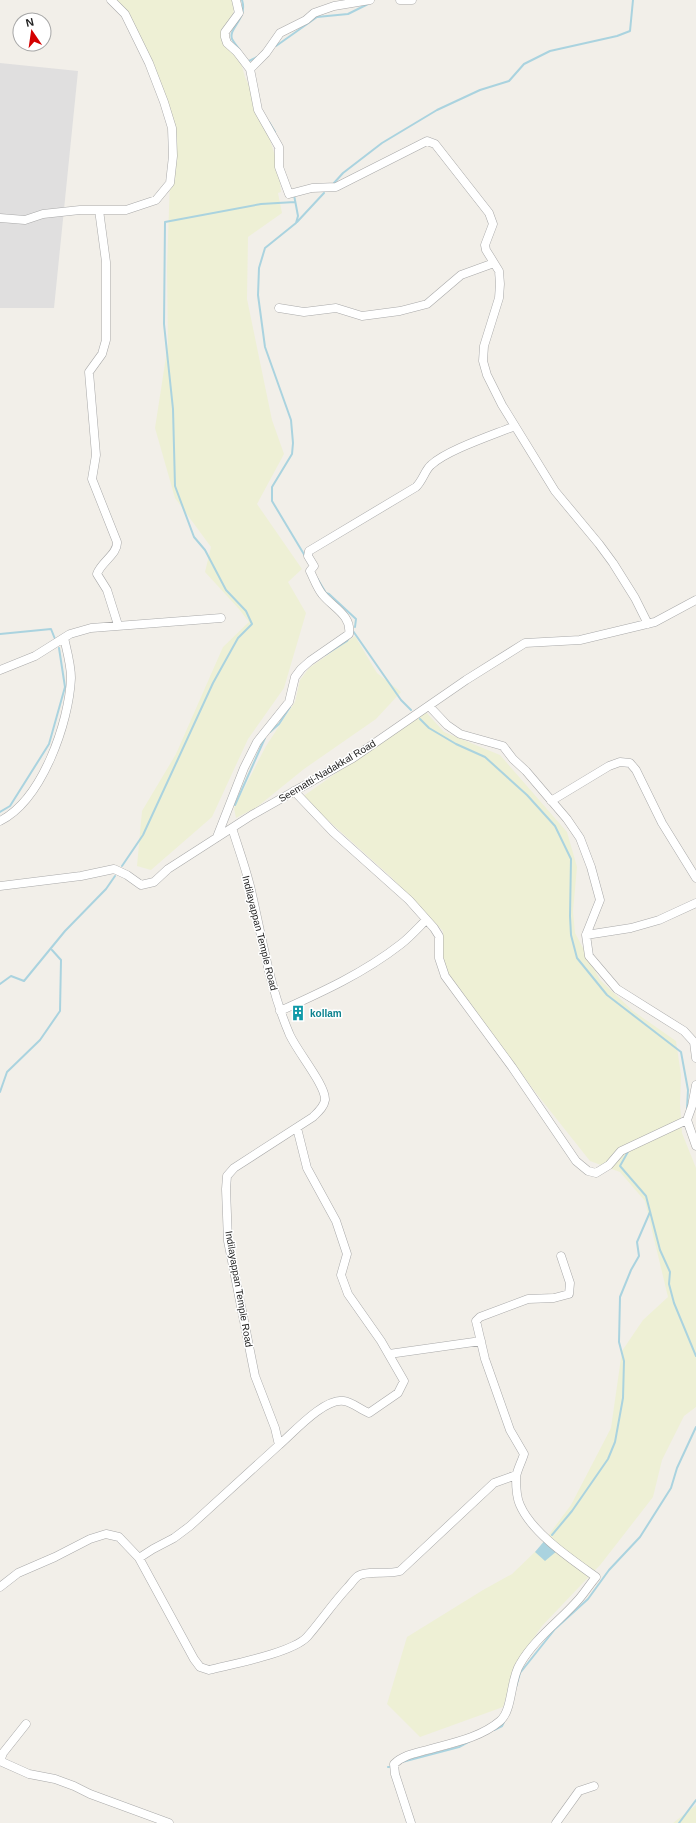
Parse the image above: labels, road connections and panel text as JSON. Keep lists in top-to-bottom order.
{
  "streets": {
    "street": ["Seematti-Nadakkal Road", "Indilayappan Temple Road"]
  },
  "crossings": [
    ["Seematti-Nadakkal Road", "Indilayappan Temple Road"]
  ],
  "places": {
    "building": ["kollam"]
  },
  "north": "top"
}
